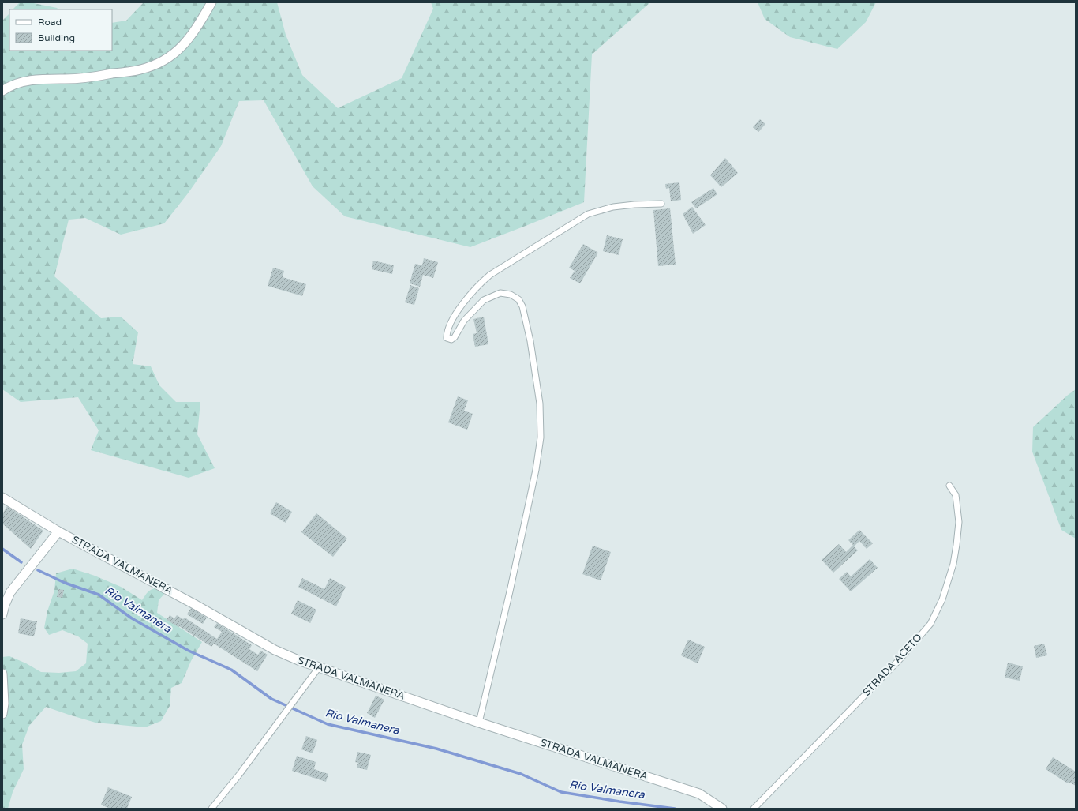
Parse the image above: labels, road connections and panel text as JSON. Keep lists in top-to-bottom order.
{
  "streets": {
    "street": ["STRADA VALMANERA"],
    "lane": ["STRADA ACETO"]
  },
  "water": ["Rio Valmanera"],
  "legend": ["Road", "Building"]
}
